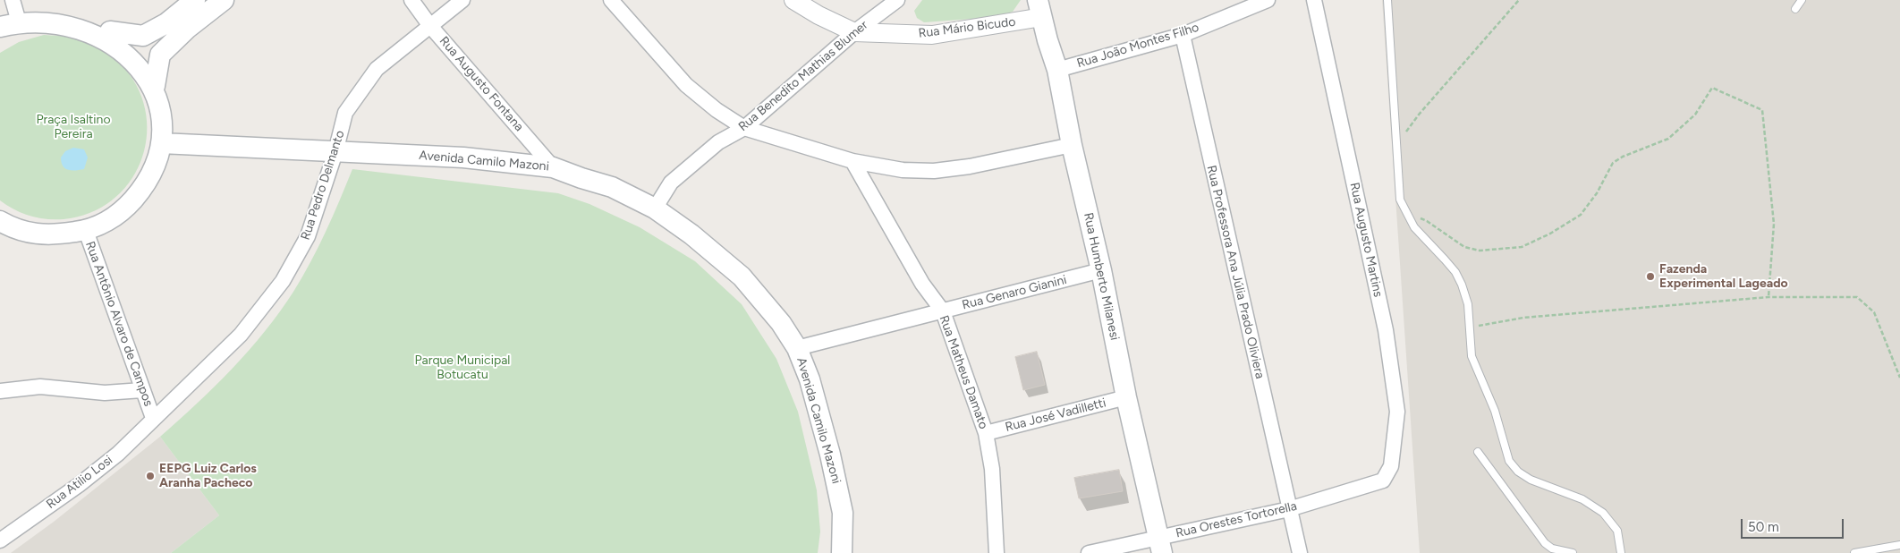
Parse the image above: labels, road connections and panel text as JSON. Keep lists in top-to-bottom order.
{
  "streets": {
    "main road": ["Avenida Camilo Mazoni", "Rua Humberto Milanesi"],
    "street": [
      "Rua Mário Bicudo",
      "Rua João Montes Filho",
      "Rua Benedito Mathias Blumer",
      "Rua Augusto Fontana",
      "Rua Pedro Delmanto",
      "Rua Augusto Martins",
      "Rua Professora Ana Júlia Prado Oliviera",
      "Rua Genaro Gianini",
      "Rua Antônio Alvaro de Campos",
      "Rua Matheus Damato",
      "Rua José Vadilletti",
      "Rua Atilio Losi",
      "Rua Orestes Tortorella"
    ]
  },
  "crossings": [
    ["Rua Mário Bicudo", "Rua Benedito Mathias Blumer"],
    ["Rua Mário Bicudo", "Rua Humberto Milanesi"],
    ["Rua João Montes Filho", "Rua Professora Ana Júlia Prado Oliviera"],
    ["Rua João Montes Filho", "Rua Humberto Milanesi"],
    ["Rua Benedito Mathias Blumer", "Avenida Camilo Mazoni"],
    ["Rua Augusto Fontana", "Avenida Camilo Mazoni"],
    ["Rua Augusto Fontana", "Rua Pedro Delmanto"],
    ["Avenida Camilo Mazoni", "Rua Pedro Delmanto"],
    ["Avenida Camilo Mazoni", "Rua Genaro Gianini"],
    ["Rua Pedro Delmanto", "Rua Antônio Alvaro de Campos"],
    ["Rua Pedro Delmanto", "Rua Atilio Losi"],
    ["Rua Augusto Martins", "Rua Orestes Tortorella"],
    ["Rua Professora Ana Júlia Prado Oliviera", "Rua Orestes Tortorella"],
    ["Rua Humberto Milanesi", "Rua Genaro Gianini"],
    ["Rua Humberto Milanesi", "Rua José Vadilletti"],
    ["Rua Humberto Milanesi", "Rua Orestes Tortorella"],
    ["Rua Genaro Gianini", "Rua Matheus Damato"],
    ["Rua Antônio Alvaro de Campos", "Rua Atilio Losi"],
    ["Rua Matheus Damato", "Rua José Vadilletti"]
  ],
  "parks": ["Praça Isaltino Pereira", "Parque Municipal Botucatu"],
  "places": ["Fazenda Experimental Lageado", "EEPG Luiz Carlos Aranha Pacheco"],
  "scale_bar": "50 m"
}
